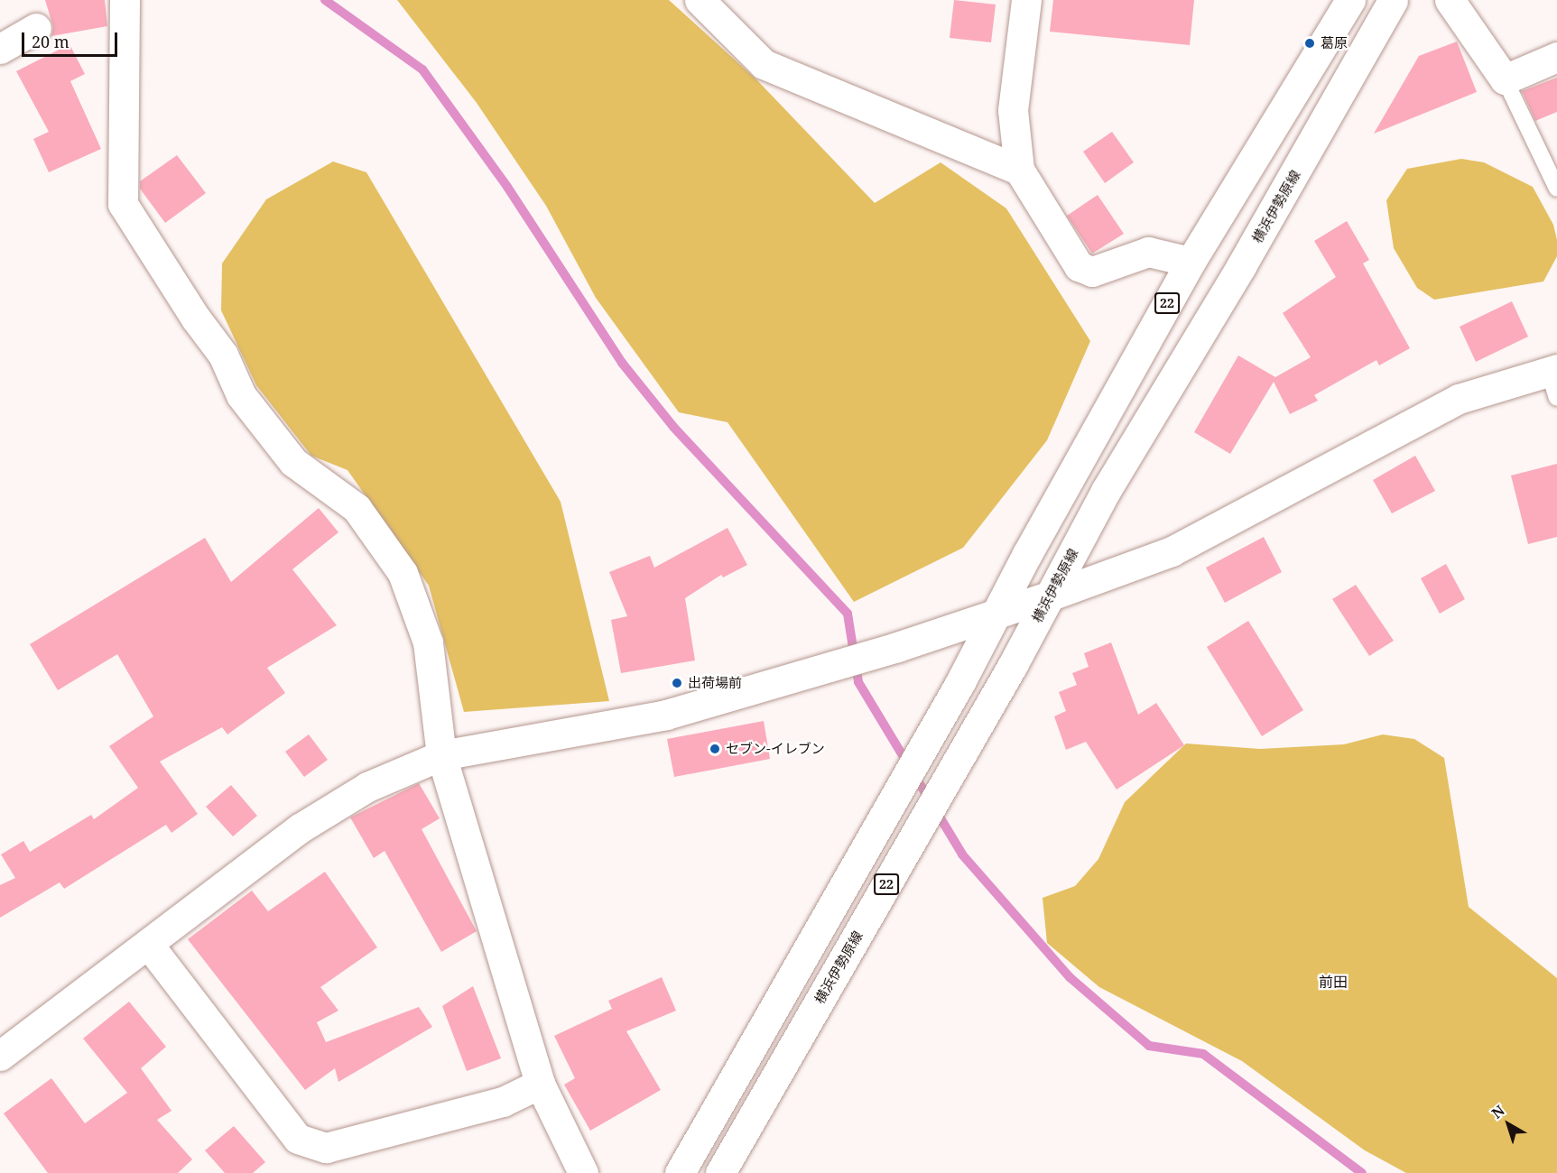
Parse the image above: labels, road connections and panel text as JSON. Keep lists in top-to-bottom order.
{
  "streets": {
    "street": ["横浜伊勢原線", "22"]
  },
  "districts": ["前田"],
  "places": ["葛原", "出荷場前", "セブン-イレブン"],
  "scale_bar": "20 m",
  "north": "top left"
}
